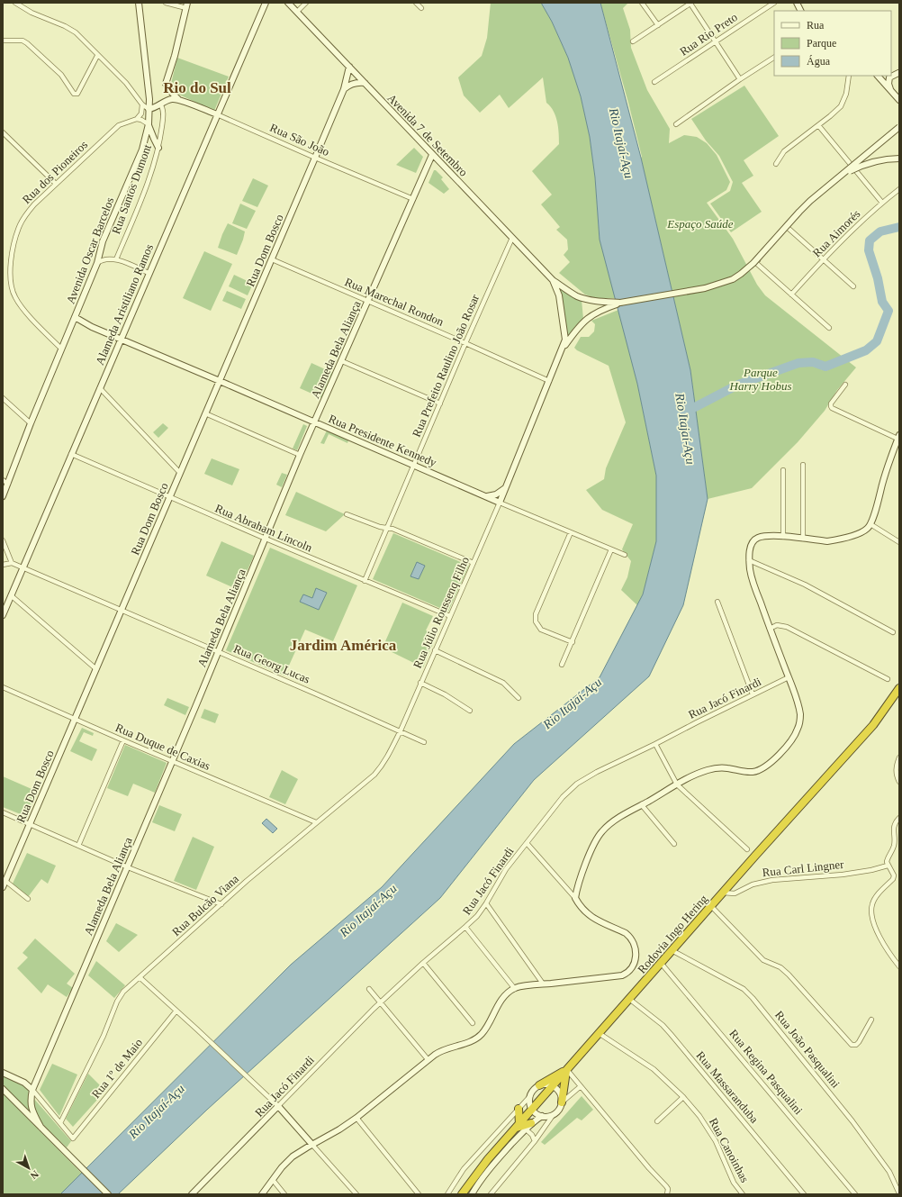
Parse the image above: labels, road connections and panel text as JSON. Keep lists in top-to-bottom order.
{
  "streets": {
    "highway": ["Rodovia Ingo Hering"],
    "street": [
      "Rua Rio Preto",
      "Avenida 7 de Setembro",
      "Rua São João",
      "Rua dos Pioneiros",
      "Rua Santos Dumont",
      "Rua Aimorés",
      "Avenida Oscar Barcelos",
      "Rua Dom Bosco",
      "Rua Marechal Rondon",
      "Alameda Aristiliano Ramos",
      "Alameda Bela Aliança",
      "Rua Prefeito Raulino João Rosar",
      "Rua Presidente Kennedy",
      "Rua Abraham Lincoln",
      "Rua Júlio Roussenq Filho",
      "Rua Georg Lucas",
      "Rua Jacó Finardi",
      "Rua Duque de Caxias",
      "Rua Carl Lingner",
      "Rua Bulcão Viana",
      "Rua João Pasqualini",
      "Rua 1º de Maio",
      "Rua Regina Pasqualini",
      "Rua Massaranduba",
      "Rua Canoinhas"
    ]
  },
  "crossings": [
    ["Avenida 7 de Setembro", "Rua Dom Bosco"],
    ["Avenida 7 de Setembro", "Alameda Bela Aliança"],
    ["Avenida 7 de Setembro", "Rua Prefeito Raulino João Rosar"],
    ["Rua São João", "Rua Dom Bosco"],
    ["Rua São João", "Alameda Aristiliano Ramos"],
    ["Rua São João", "Alameda Bela Aliança"],
    ["Rua dos Pioneiros", "Avenida Oscar Barcelos"],
    ["Avenida Oscar Barcelos", "Rua Presidente Kennedy"],
    ["Rua Dom Bosco", "Rua Marechal Rondon"],
    ["Rua Dom Bosco", "Rua Presidente Kennedy"],
    ["Rua Dom Bosco", "Rua Abraham Lincoln"],
    ["Rua Dom Bosco", "Rua Georg Lucas"],
    ["Rua Dom Bosco", "Rua Duque de Caxias"],
    ["Rua Marechal Rondon", "Alameda Bela Aliança"],
    ["Rua Marechal Rondon", "Rua Prefeito Raulino João Rosar"],
    ["Alameda Aristiliano Ramos", "Rua Presidente Kennedy"],
    ["Alameda Aristiliano Ramos", "Rua Abraham Lincoln"],
    ["Alameda Aristiliano Ramos", "Rua Georg Lucas"],
    ["Alameda Bela Aliança", "Rua Presidente Kennedy"],
    ["Alameda Bela Aliança", "Rua Abraham Lincoln"],
    ["Alameda Bela Aliança", "Rua Georg Lucas"],
    ["Alameda Bela Aliança", "Rua Duque de Caxias"],
    ["Rua Prefeito Raulino João Rosar", "Rua Presidente Kennedy"],
    ["Rua Prefeito Raulino João Rosar", "Rua Abraham Lincoln"],
    ["Rua Presidente Kennedy", "Rua Júlio Roussenq Filho"],
    ["Rua Abraham Lincoln", "Rua Júlio Roussenq Filho"],
    ["Rua Júlio Roussenq Filho", "Rua Georg Lucas"],
    ["Rua Júlio Roussenq Filho", "Rua Bulcão Viana"],
    ["Rua Georg Lucas", "Rua Bulcão Viana"],
    ["Rua Duque de Caxias", "Rua Bulcão Viana"],
    ["Rua Carl Lingner", "Rodovia Ingo Hering"],
    ["Rua Bulcão Viana", "Rua 1º de Maio"],
    ["Rodovia Ingo Hering", "Rua João Pasqualini"],
    ["Rodovia Ingo Hering", "Rua Regina Pasqualini"],
    ["Rodovia Ingo Hering", "Rua Massaranduba"],
    ["Rodovia Ingo Hering", "Rua Canoinhas"]
  ],
  "districts": ["Rio do Sul", "Jardim América"],
  "water": ["Rio Itajaí-Açu"],
  "parks": ["Espaço Saúde", "Parque Harry Hobus"],
  "legend": ["Rua", "Parque", "Água"],
  "north": "bottom right"
}
